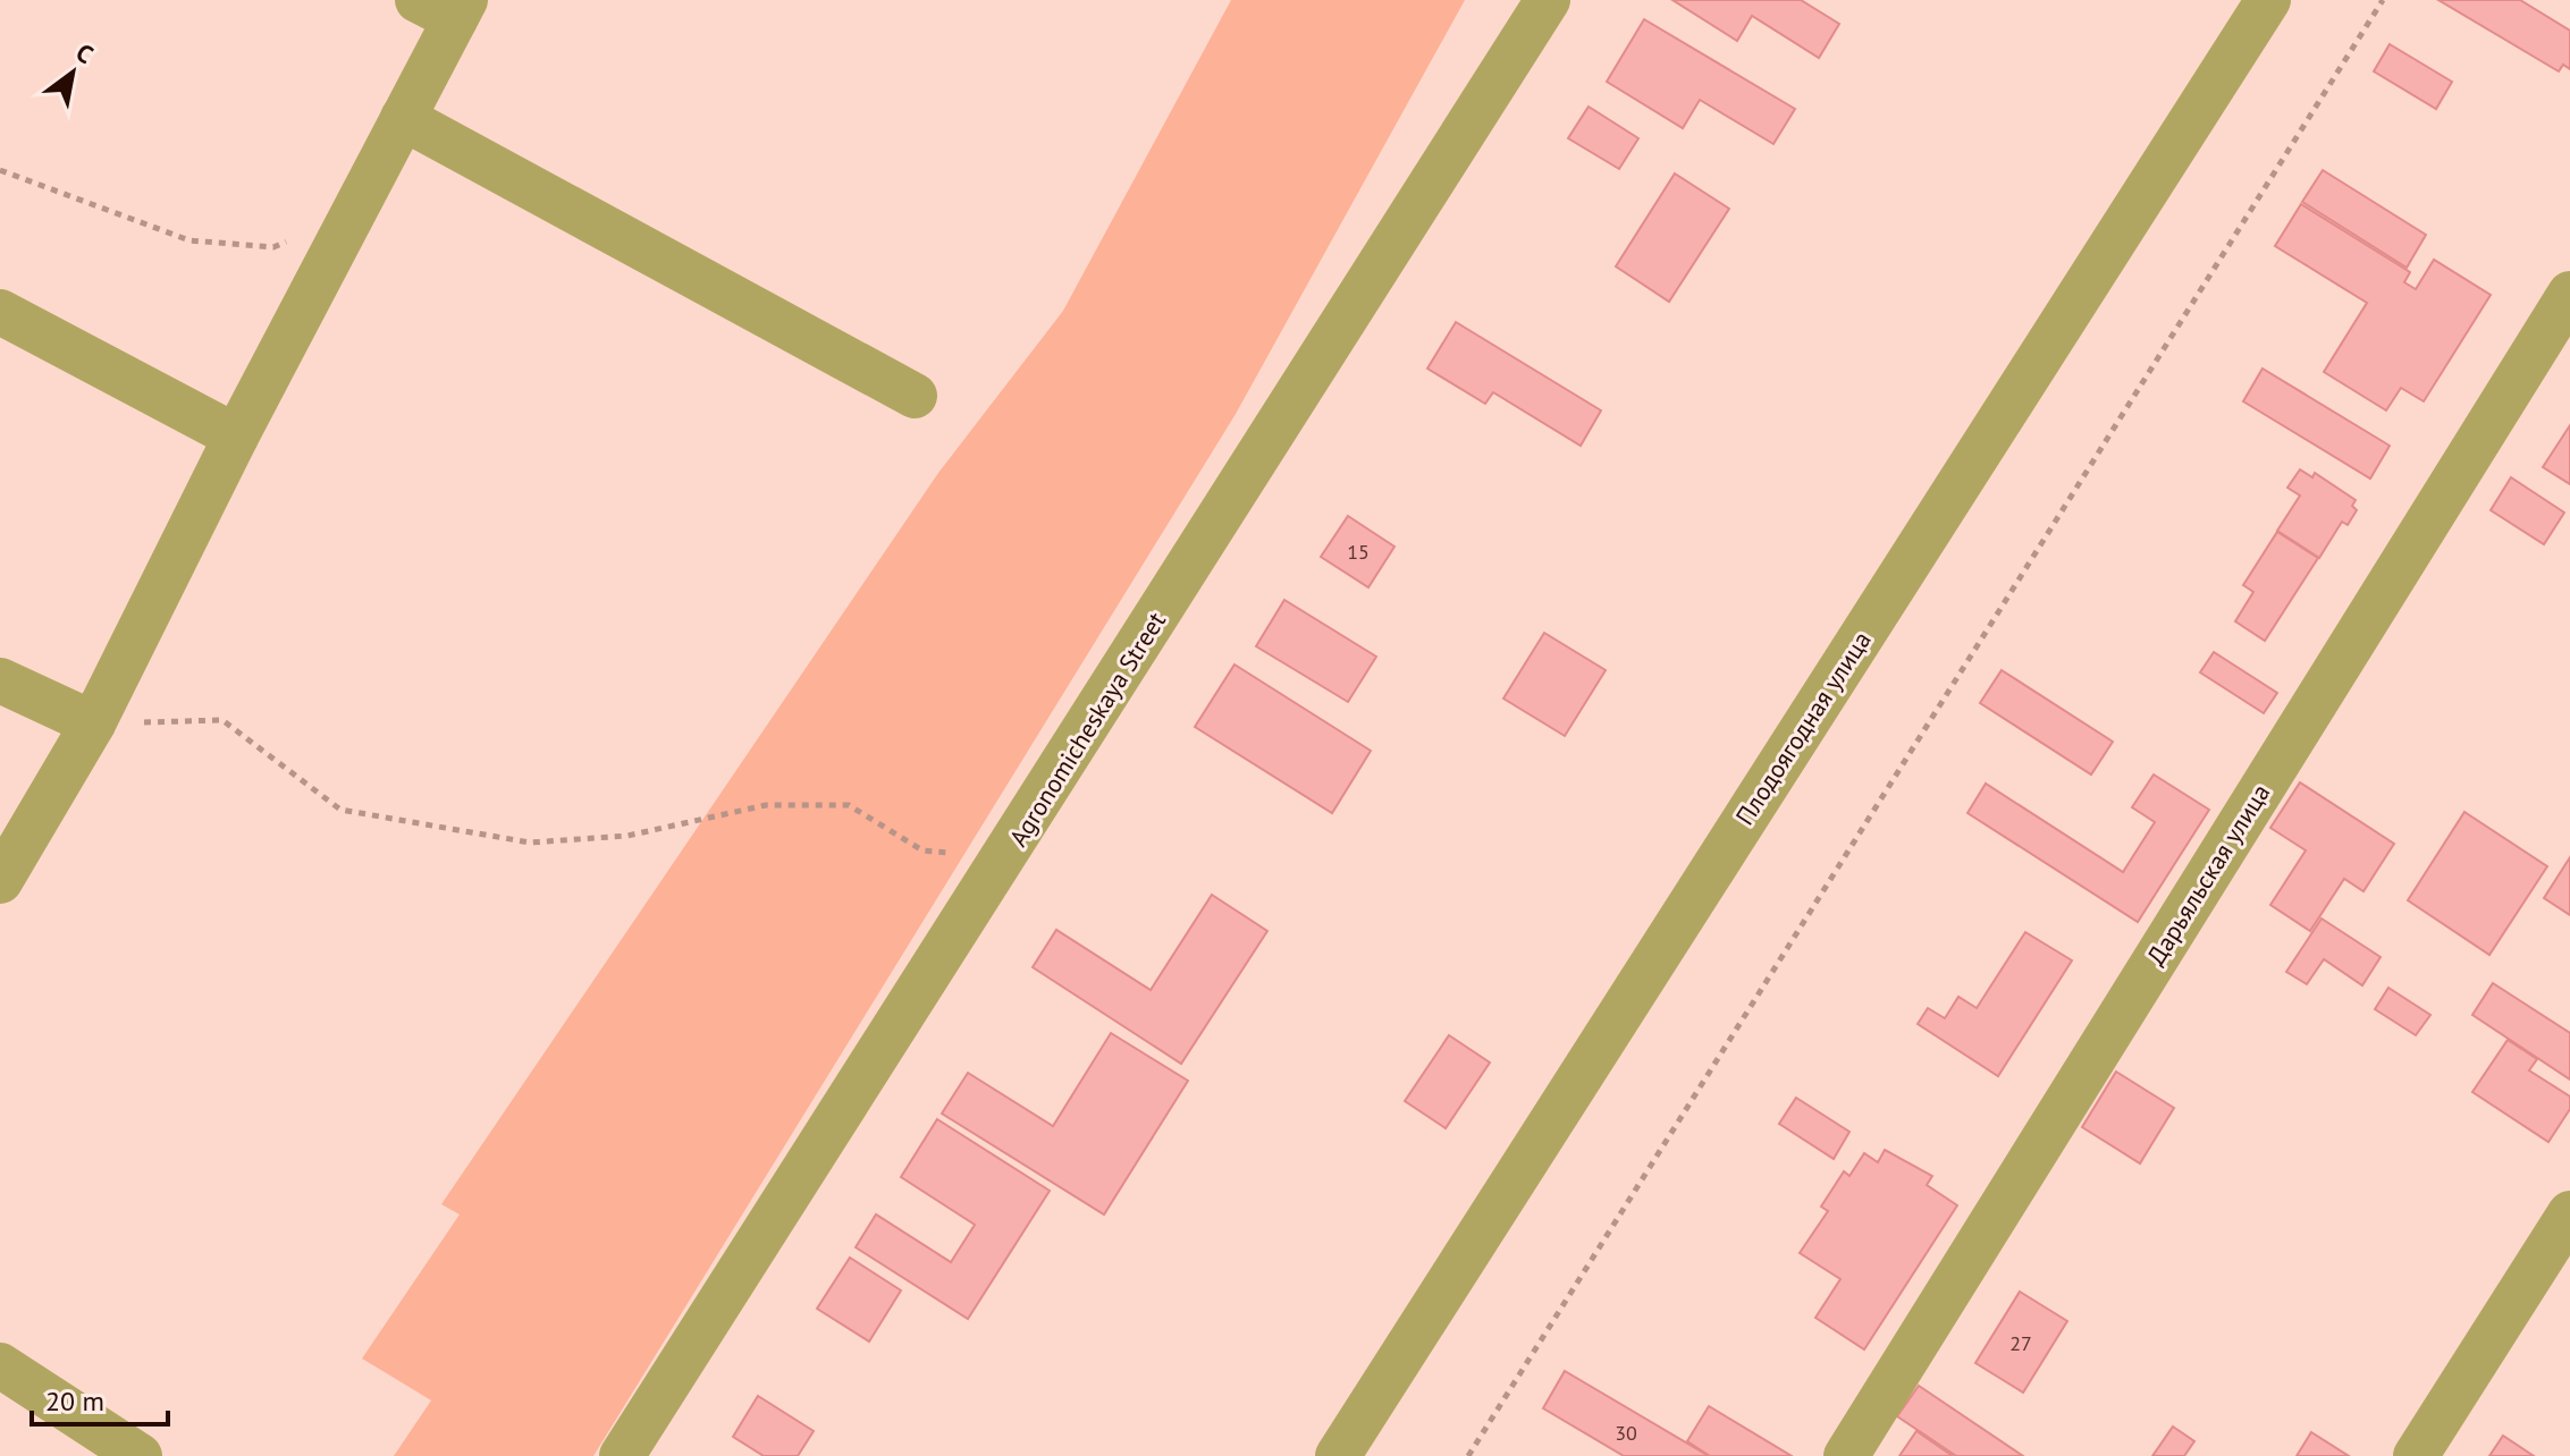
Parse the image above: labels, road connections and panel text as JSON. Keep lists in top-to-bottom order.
{
  "streets": {
    "street": ["Плодоягодная улица", "Agronomicheskaya Street", "Дарьяльская улица"]
  },
  "house_numbers": ["15", "27", "30"],
  "scale_bar": "20 m",
  "north": "top right"
}
